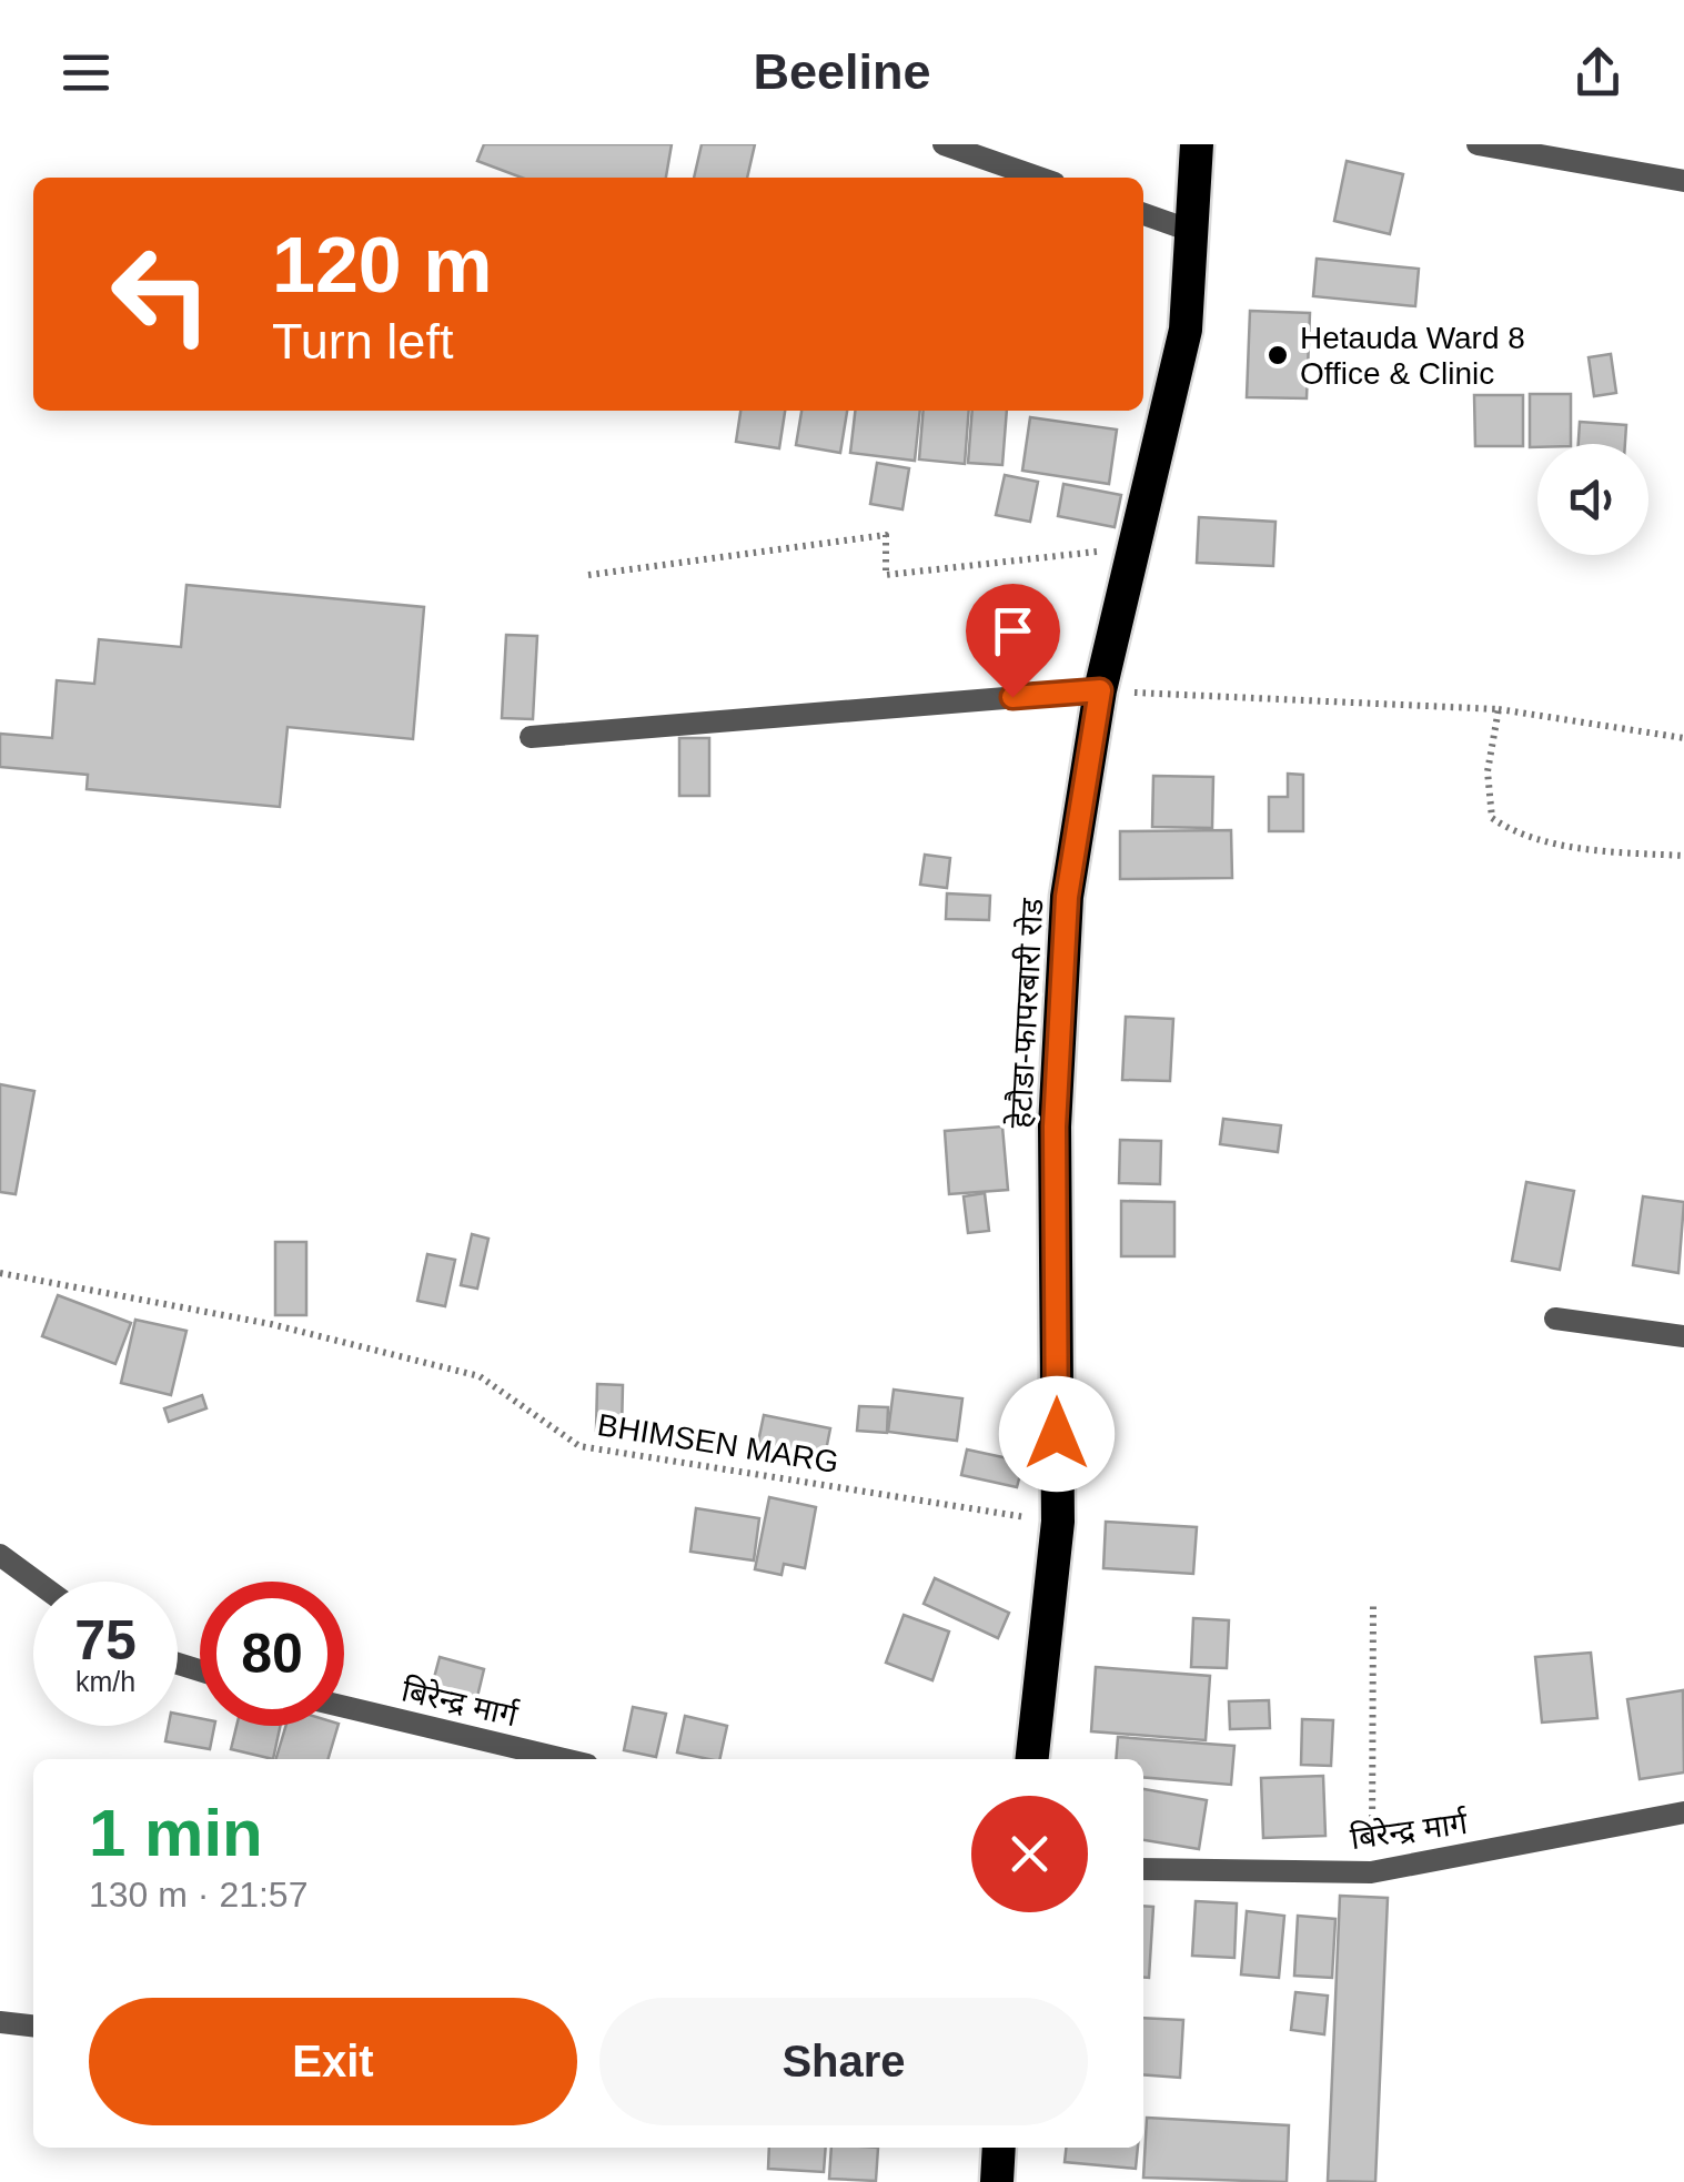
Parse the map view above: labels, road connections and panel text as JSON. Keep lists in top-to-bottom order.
{
  "streets": {
    "highway": ["हेटौडा-फापरबारी रोड"],
    "street": ["बिरेन्द्र मार्ग"],
    "path": ["BHIMSEN MARG"]
  },
  "crossings": [
    ["हेटौडा-फापरबारी रोड", "BHIMSEN MARG"]
  ],
  "places": ["Hetauda Ward 8 Office & Clinic"],
  "page": {
    "header": "Beeline",
    "turn": ["120 m", "Turn left"],
    "speed": "75 km/h",
    "limit": "80",
    "heading": ["1 min", "130 m · 21:57"],
    "buttons": ["Exit", "Share"]
  }
}
